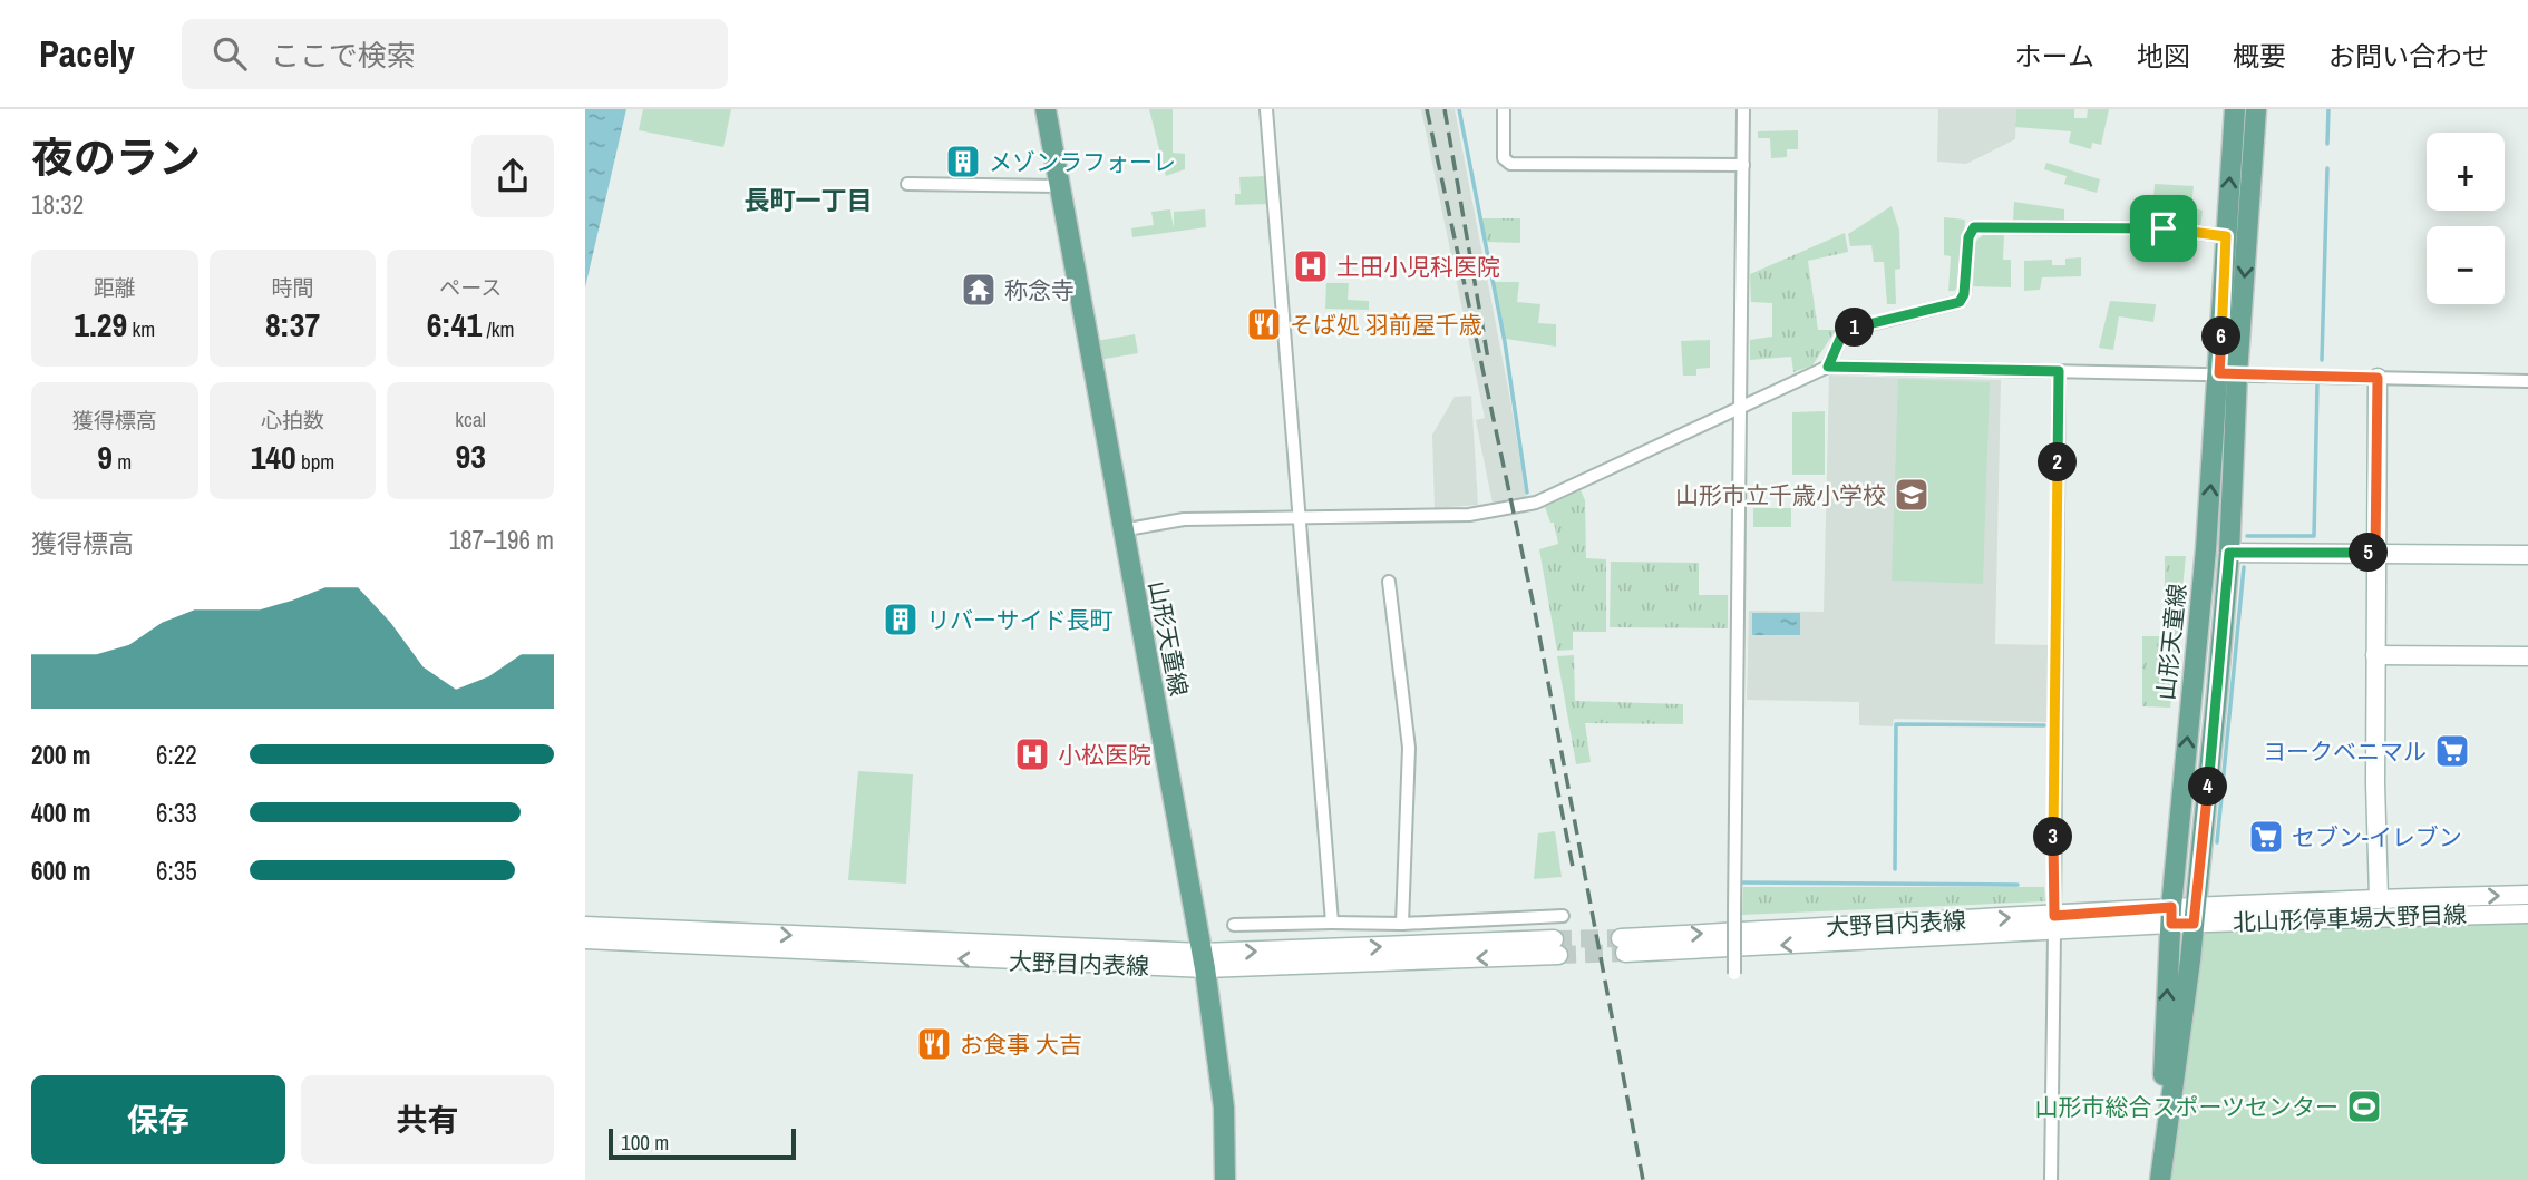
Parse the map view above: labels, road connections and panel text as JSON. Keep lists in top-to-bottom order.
{
  "streets": {
    "main road": ["山形天童線", "北山形停車場大野目線", "大野目内表線"]
  },
  "crossings": [
    ["山形天童線", "北山形停車場大野目線"],
    ["山形天童線", "大野目内表線"],
    ["北山形停車場大野目線", "大野目内表線"]
  ],
  "districts": ["長町一丁目"],
  "places": {
    "building": ["メゾンラフォーレ", "リバーサイド長町"],
    "hospital": ["土田小児科医院", "小松医院"],
    "temple": ["称念寺"],
    "restaurant": ["そば処 羽前屋千歳", "お食事 大吉"],
    "school or university": ["山形市立千歳小学校"],
    "supermarket": ["ヨークベニマル", "セブン-イレブン"],
    "sports": ["山形市総合スポーツセンター"]
  },
  "scale_bar": "100 m",
  "page": {
    "header": "Pacely",
    "search": "ここで検索",
    "nav": [
      "ホーム",
      "地図",
      "概要",
      "お問い合わせ"
    ],
    "heading": ["夜のラン", "18:32"],
    "map_buttons": ["+", "−"],
    "stats": [
      ["距離", "1.29 km"],
      ["時間", "8:37"],
      ["ペース", "6:41 /km"],
      ["獲得標高", "9 m"],
      ["心拍数", "140 bpm"],
      ["kcal", "93"]
    ],
    "pins": [
      "1",
      "6",
      "2",
      "5",
      "4",
      "3"
    ],
    "chart": ["獲得標高", "187–196 m"],
    "list": [
      {
        "name": "200 m",
        "note": "6:22"
      },
      {
        "name": "400 m",
        "note": "6:33"
      },
      {
        "name": "600 m",
        "note": "6:35"
      }
    ],
    "buttons": ["保存", "共有"],
    "scale": "100 m"
  }
}
